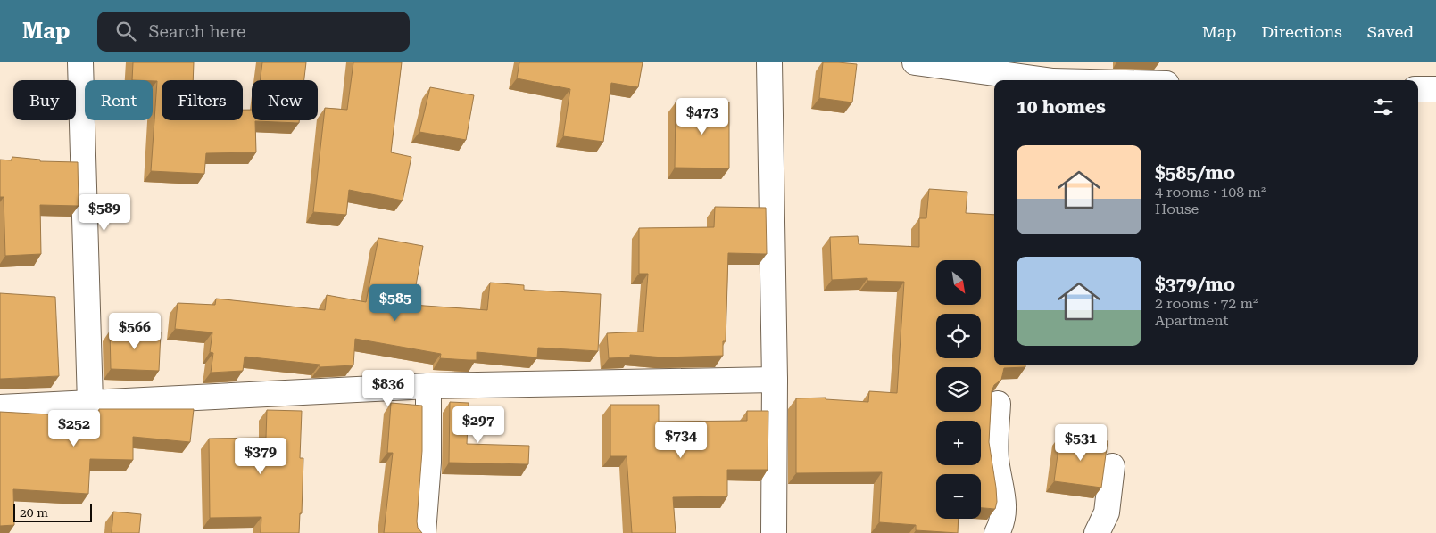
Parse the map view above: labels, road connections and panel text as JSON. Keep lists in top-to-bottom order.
{
  "scale_bar": "20 m",
  "north": "bottom right",
  "page": {
    "header": "Map",
    "search": "Search here",
    "nav": ["Map", "Directions", "Saved"],
    "chip": [
      "Buy",
      "Rent",
      "Filters",
      "New"
    ],
    "heading": "10 homes",
    "price": [
      "$473",
      "$589",
      "$585",
      "$566",
      "$836",
      "$297",
      "$252",
      "$734",
      "$531",
      "$379"
    ],
    "list": [
      {
        "name": "$585/mo",
        "note": "4 rooms · 108 m² · House"
      },
      {
        "name": "$379/mo",
        "note": "2 rooms · 72 m² · Apartment"
      }
    ],
    "map_buttons": ["+", "−"],
    "scale": "20 m"
  }
}
